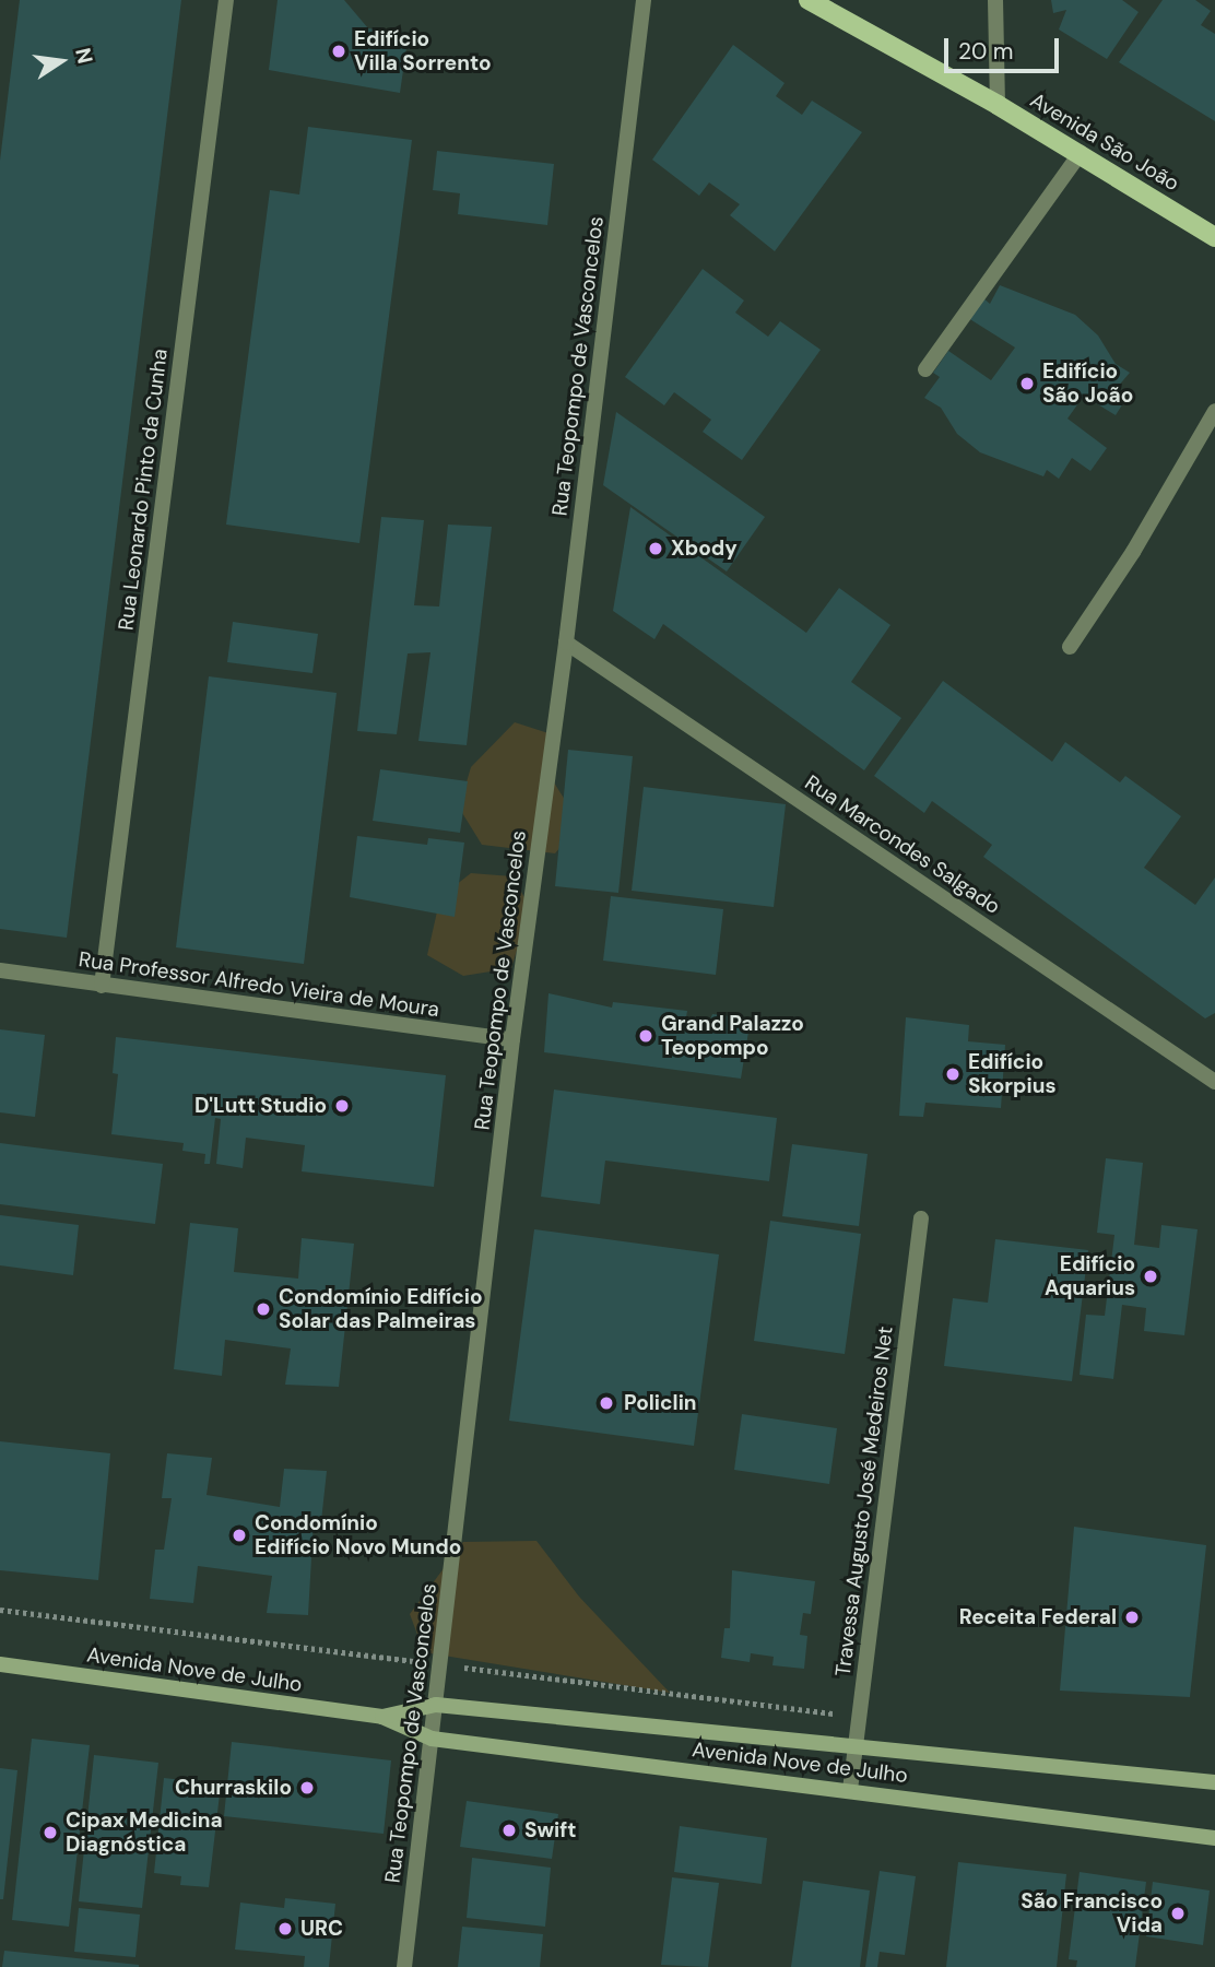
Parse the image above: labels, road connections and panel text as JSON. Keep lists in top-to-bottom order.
{
  "streets": {
    "main road": ["Avenida São João", "Avenida Nove de Julho"],
    "street": [
      "Rua Teopompo de Vasconcelos",
      "Rua Leonardo Pinto da Cunha",
      "Rua Marcondes Salgado",
      "Rua Professor Alfredo Vieira de Moura",
      "Travessa Augusto José Medeiros Net"
    ]
  },
  "crossings": [
    ["Rua Teopompo de Vasconcelos", "Rua Marcondes Salgado"],
    ["Rua Teopompo de Vasconcelos", "Rua Professor Alfredo Vieira de Moura"],
    ["Rua Teopompo de Vasconcelos", "Avenida Nove de Julho"],
    ["Rua Leonardo Pinto da Cunha", "Rua Professor Alfredo Vieira de Moura"],
    ["Travessa Augusto José Medeiros Net", "Avenida Nove de Julho"]
  ],
  "places": [
    "Edifício Villa Sorrento",
    "Edifício São João",
    "Xbody",
    "Grand Palazzo Teopompo",
    "Edifício Skorpius",
    "D'Lutt Studio",
    "Edifício Aquarius",
    "Condomínio Edifício Solar das Palmeiras",
    "Policlin",
    "Condomínio Edifício Novo Mundo",
    "Receita Federal",
    "Churraskilo",
    "Swift",
    "Cipax Medicina Diagnóstica",
    "São Francisco Vida",
    "URC"
  ],
  "scale_bar": "20 m",
  "north": "right"
}
